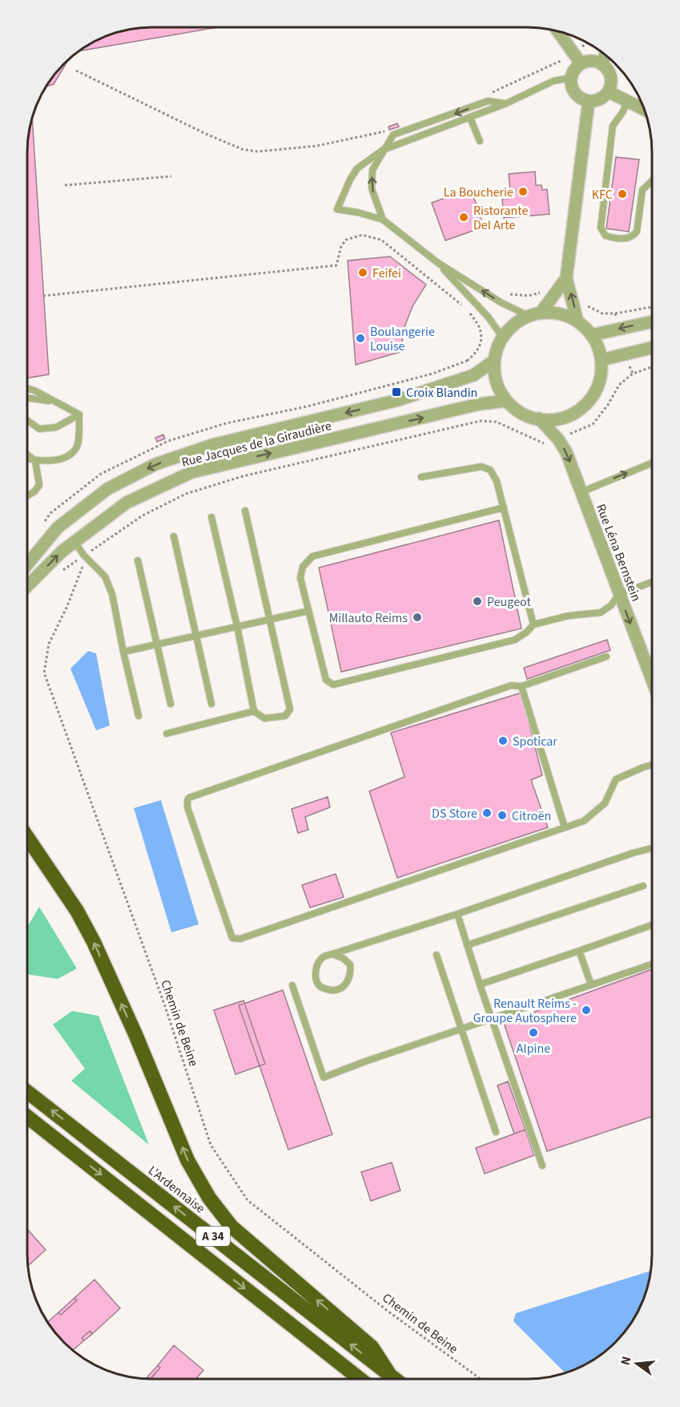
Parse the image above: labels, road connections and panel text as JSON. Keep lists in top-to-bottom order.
{
  "streets": {
    "highway": ["L'Ardennaise", "A 34"],
    "street": ["Rue Jacques de la Giraudière", "Rue Léna Bernstein"],
    "path": ["Chemin de Beine"]
  },
  "crossings": [
    ["Rue Jacques de la Giraudière", "Rue Léna Bernstein"]
  ],
  "one_way": ["Rue Léna Bernstein"],
  "places": {
    "other": [
      "La Boucherie",
      "KFC",
      "Ristorante Del Arte",
      "Feifei",
      "Boulangerie Louise",
      "Peugeot",
      "Millauto Reims",
      "Spoticar",
      "DS Store",
      "Citroën",
      "Renault Reims - Groupe Autosphere",
      "Alpine"
    ],
    "transit": ["Croix Blandin"]
  },
  "north": "left"
}
